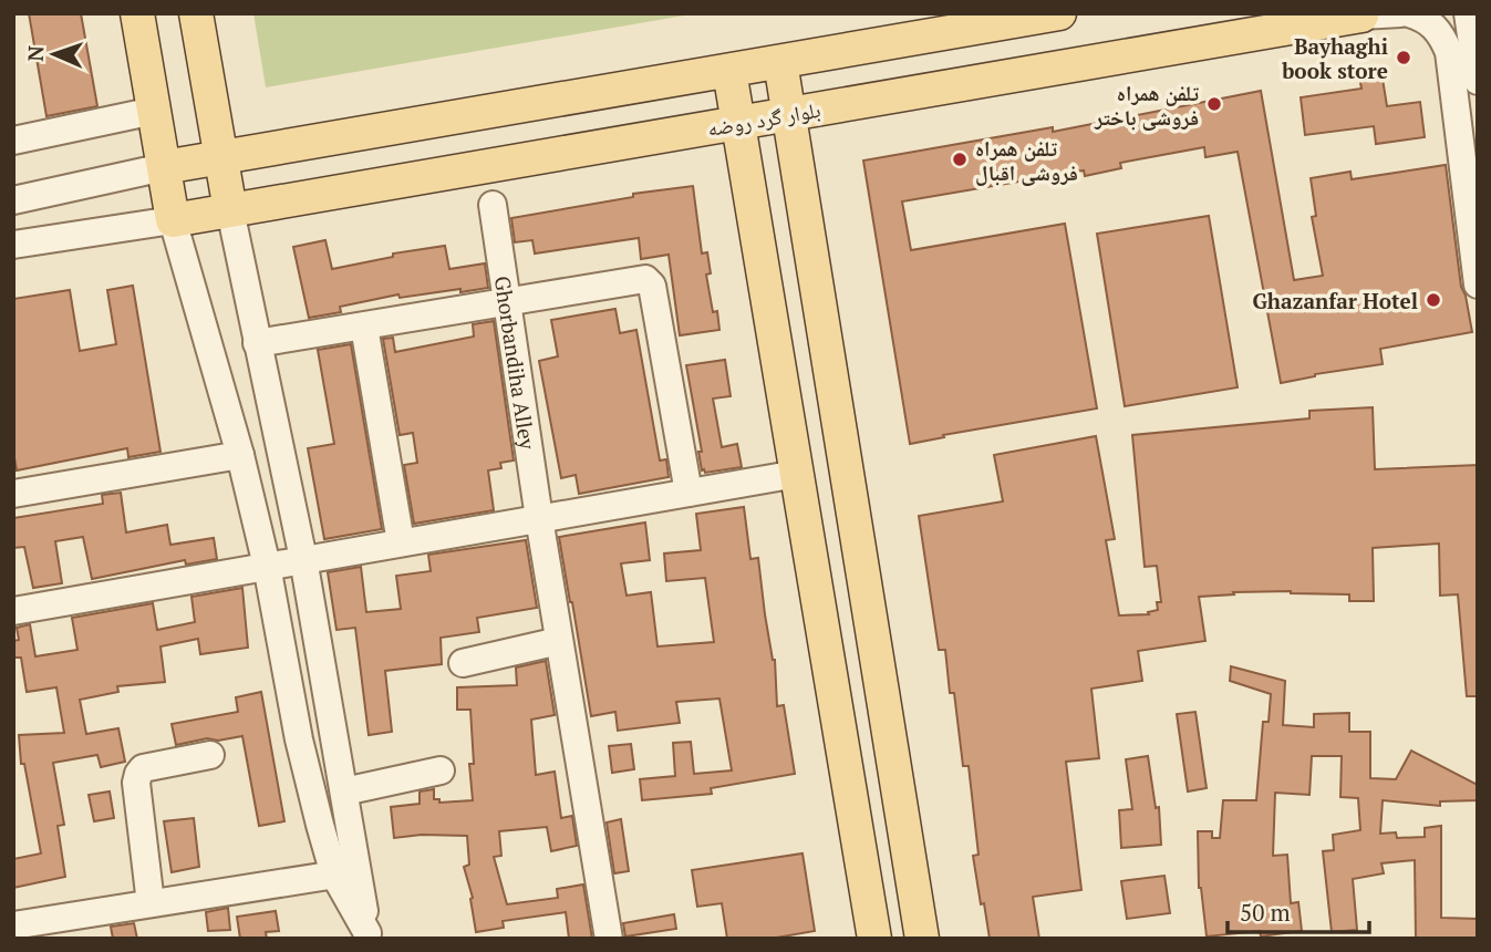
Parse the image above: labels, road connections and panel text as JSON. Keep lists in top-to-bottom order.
{
  "streets": {
    "main road": ["بلوار گرد روضه"],
    "street": ["Ghorbandiha Alley"]
  },
  "places": [
    "Bayhaghi book store",
    "تلفن همراه فروشی باختر",
    "تلفن همراه فروشی اقبال",
    "Ghazanfar Hotel"
  ],
  "scale_bar": "50 m",
  "north": "left"
}
